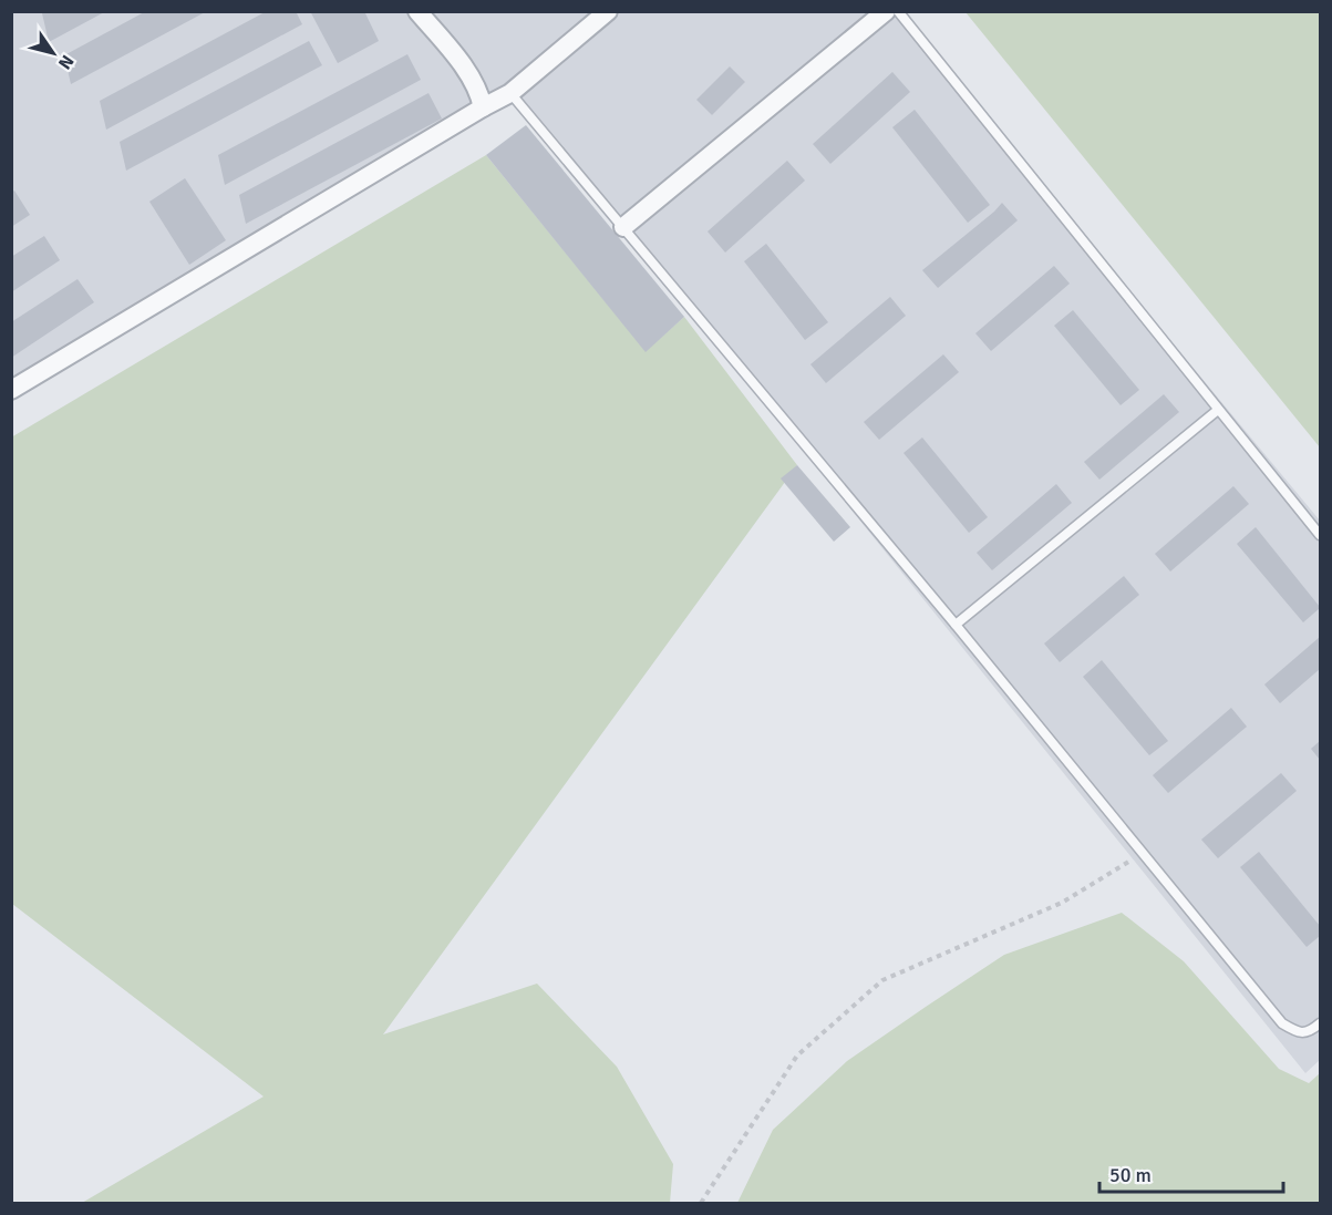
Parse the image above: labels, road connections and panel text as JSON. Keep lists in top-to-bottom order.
{
  "scale_bar": "50 m",
  "north": "bottom right"
}
